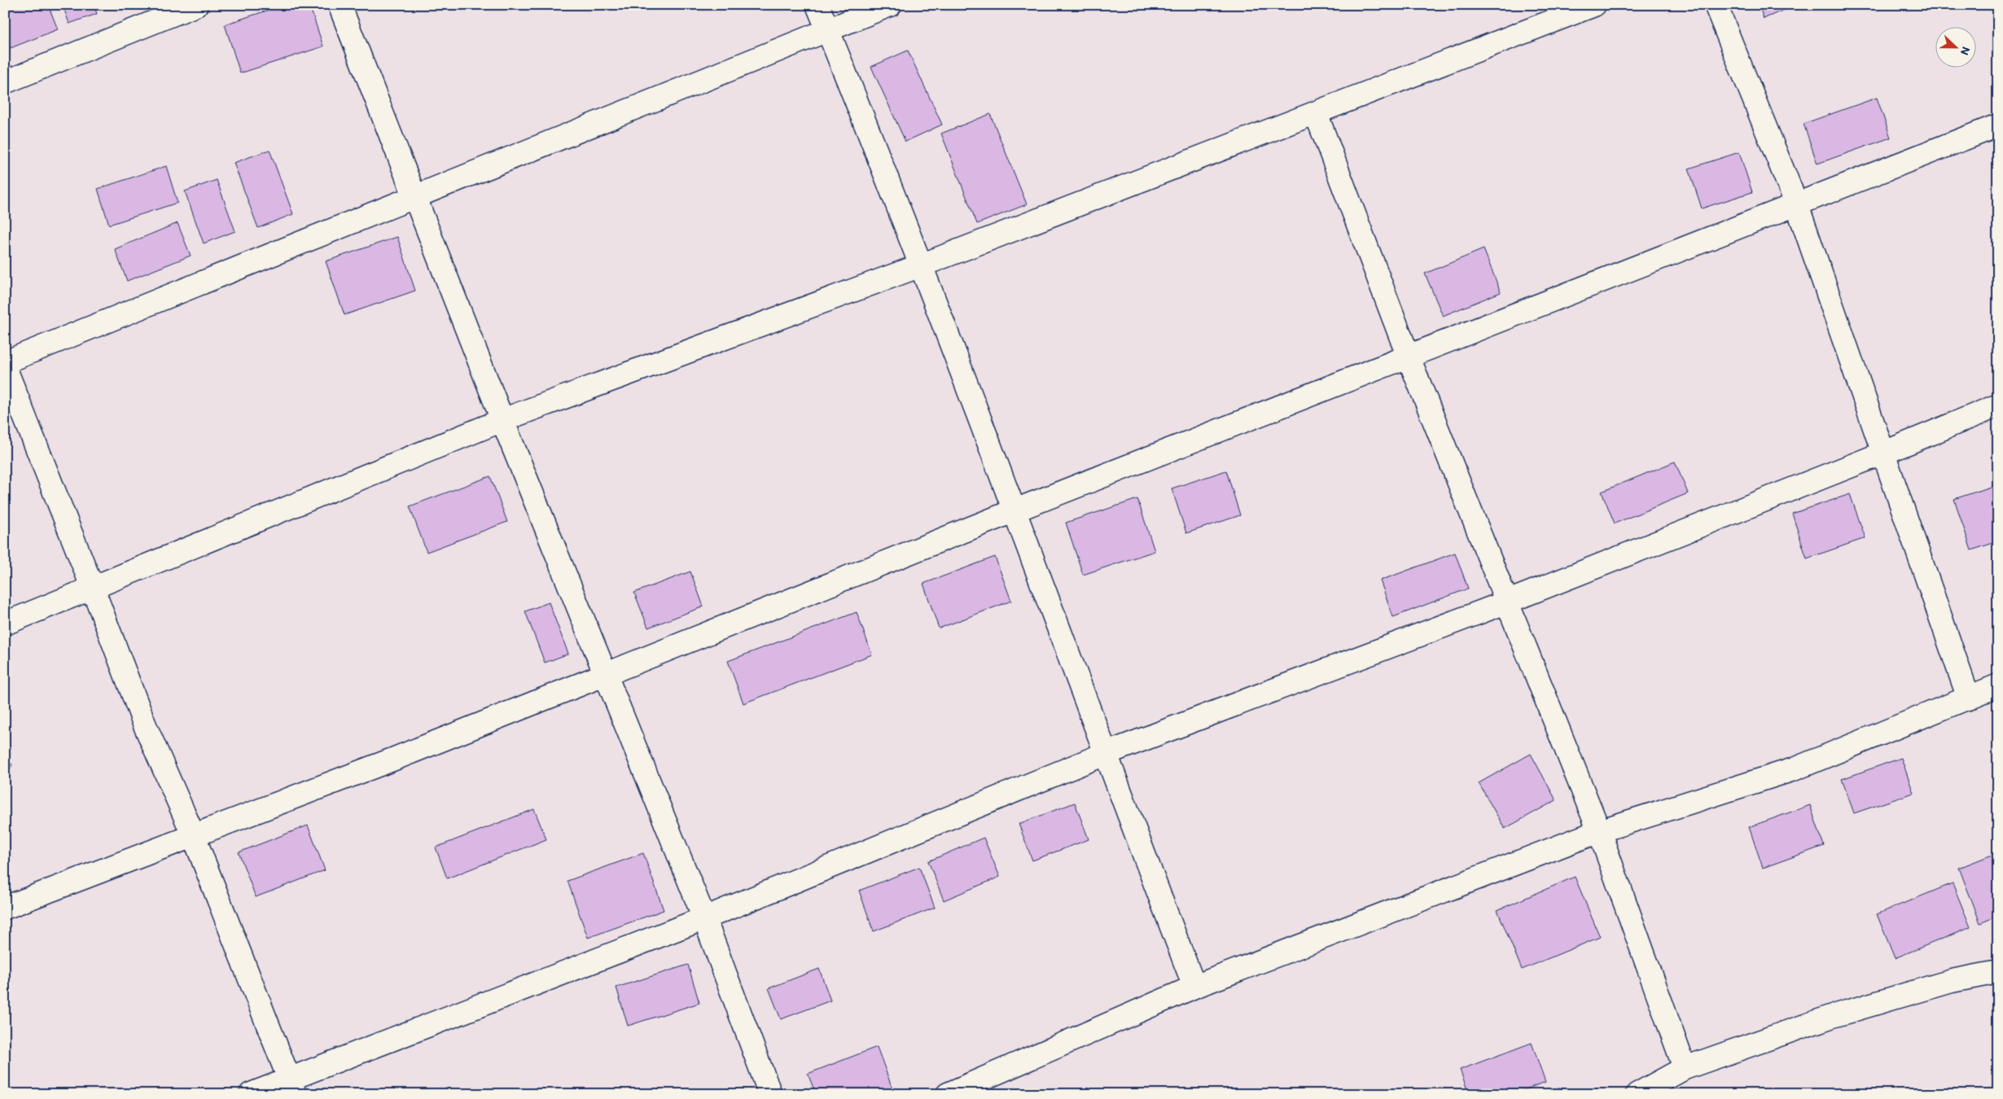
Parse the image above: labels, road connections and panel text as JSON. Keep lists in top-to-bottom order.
{
  "north": "right"
}
